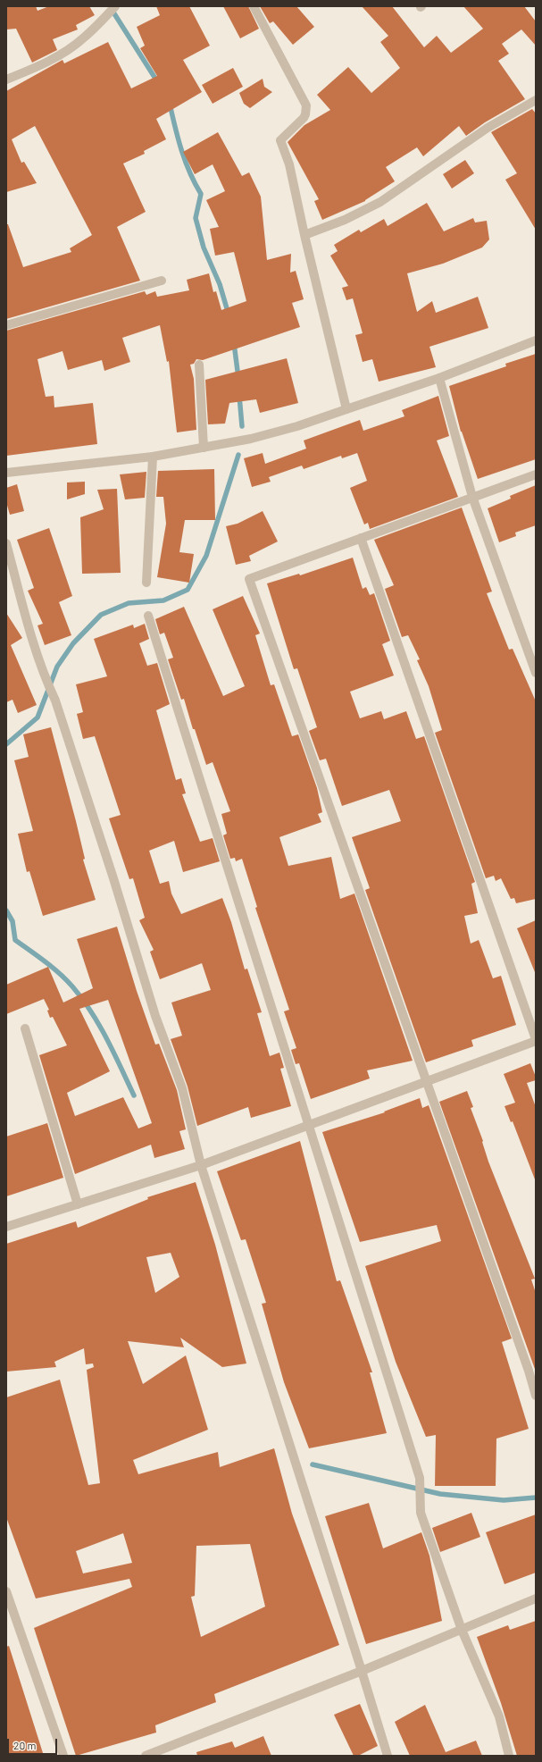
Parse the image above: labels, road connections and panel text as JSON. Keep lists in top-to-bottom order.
{
  "scale_bar": "20 m"
}
